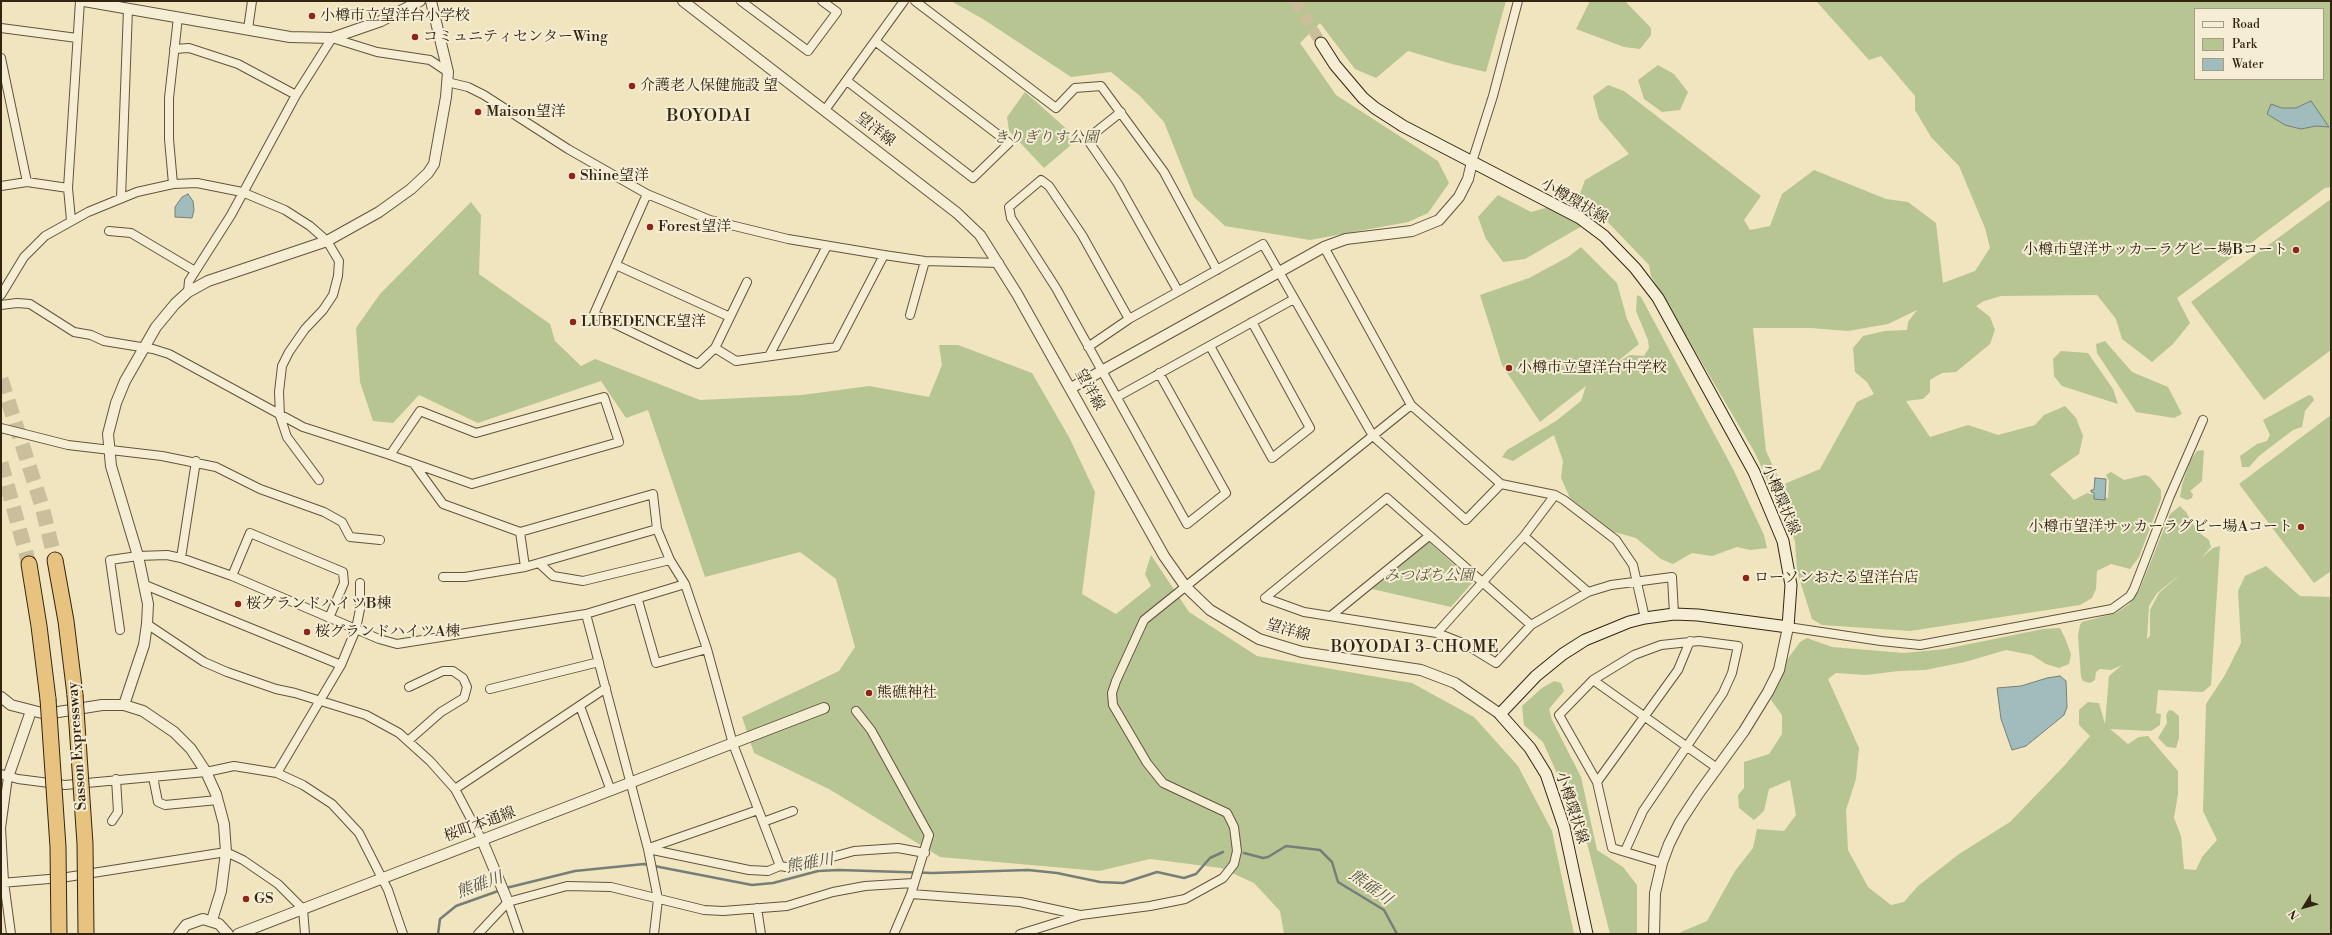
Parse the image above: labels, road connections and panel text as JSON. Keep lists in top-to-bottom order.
{
  "streets": {
    "highway": ["Sasson Expressway"],
    "main road": ["小樽環状線"],
    "street": ["望洋線", "桜町本通線"]
  },
  "crossings": [
    ["望洋線", "小樽環状線"]
  ],
  "districts": ["BOYODAI", "BOYODAI 3-CHOME"],
  "water": ["熊碓川"],
  "parks": ["きりぎりす公園", "みつばち公園"],
  "places": [
    "小樽市立望洋台小学校",
    "コミュニティセンターWing",
    "介護老人保健施設 望",
    "Maison望洋",
    "Shine望洋",
    "Forest望洋",
    "小樽市望洋サッカーラグビー場Bコート",
    "LUBEDENCE望洋",
    "小樽市立望洋台中学校",
    "小樽市望洋サッカーラグビー場Aコート",
    "ローソンおたる望洋台店",
    "桜グランドハイツB棟",
    "桜グランドハイツA棟",
    "熊礁神社",
    "GS"
  ],
  "legend": ["Road", "Park", "Water"],
  "north": "bottom left"
}
